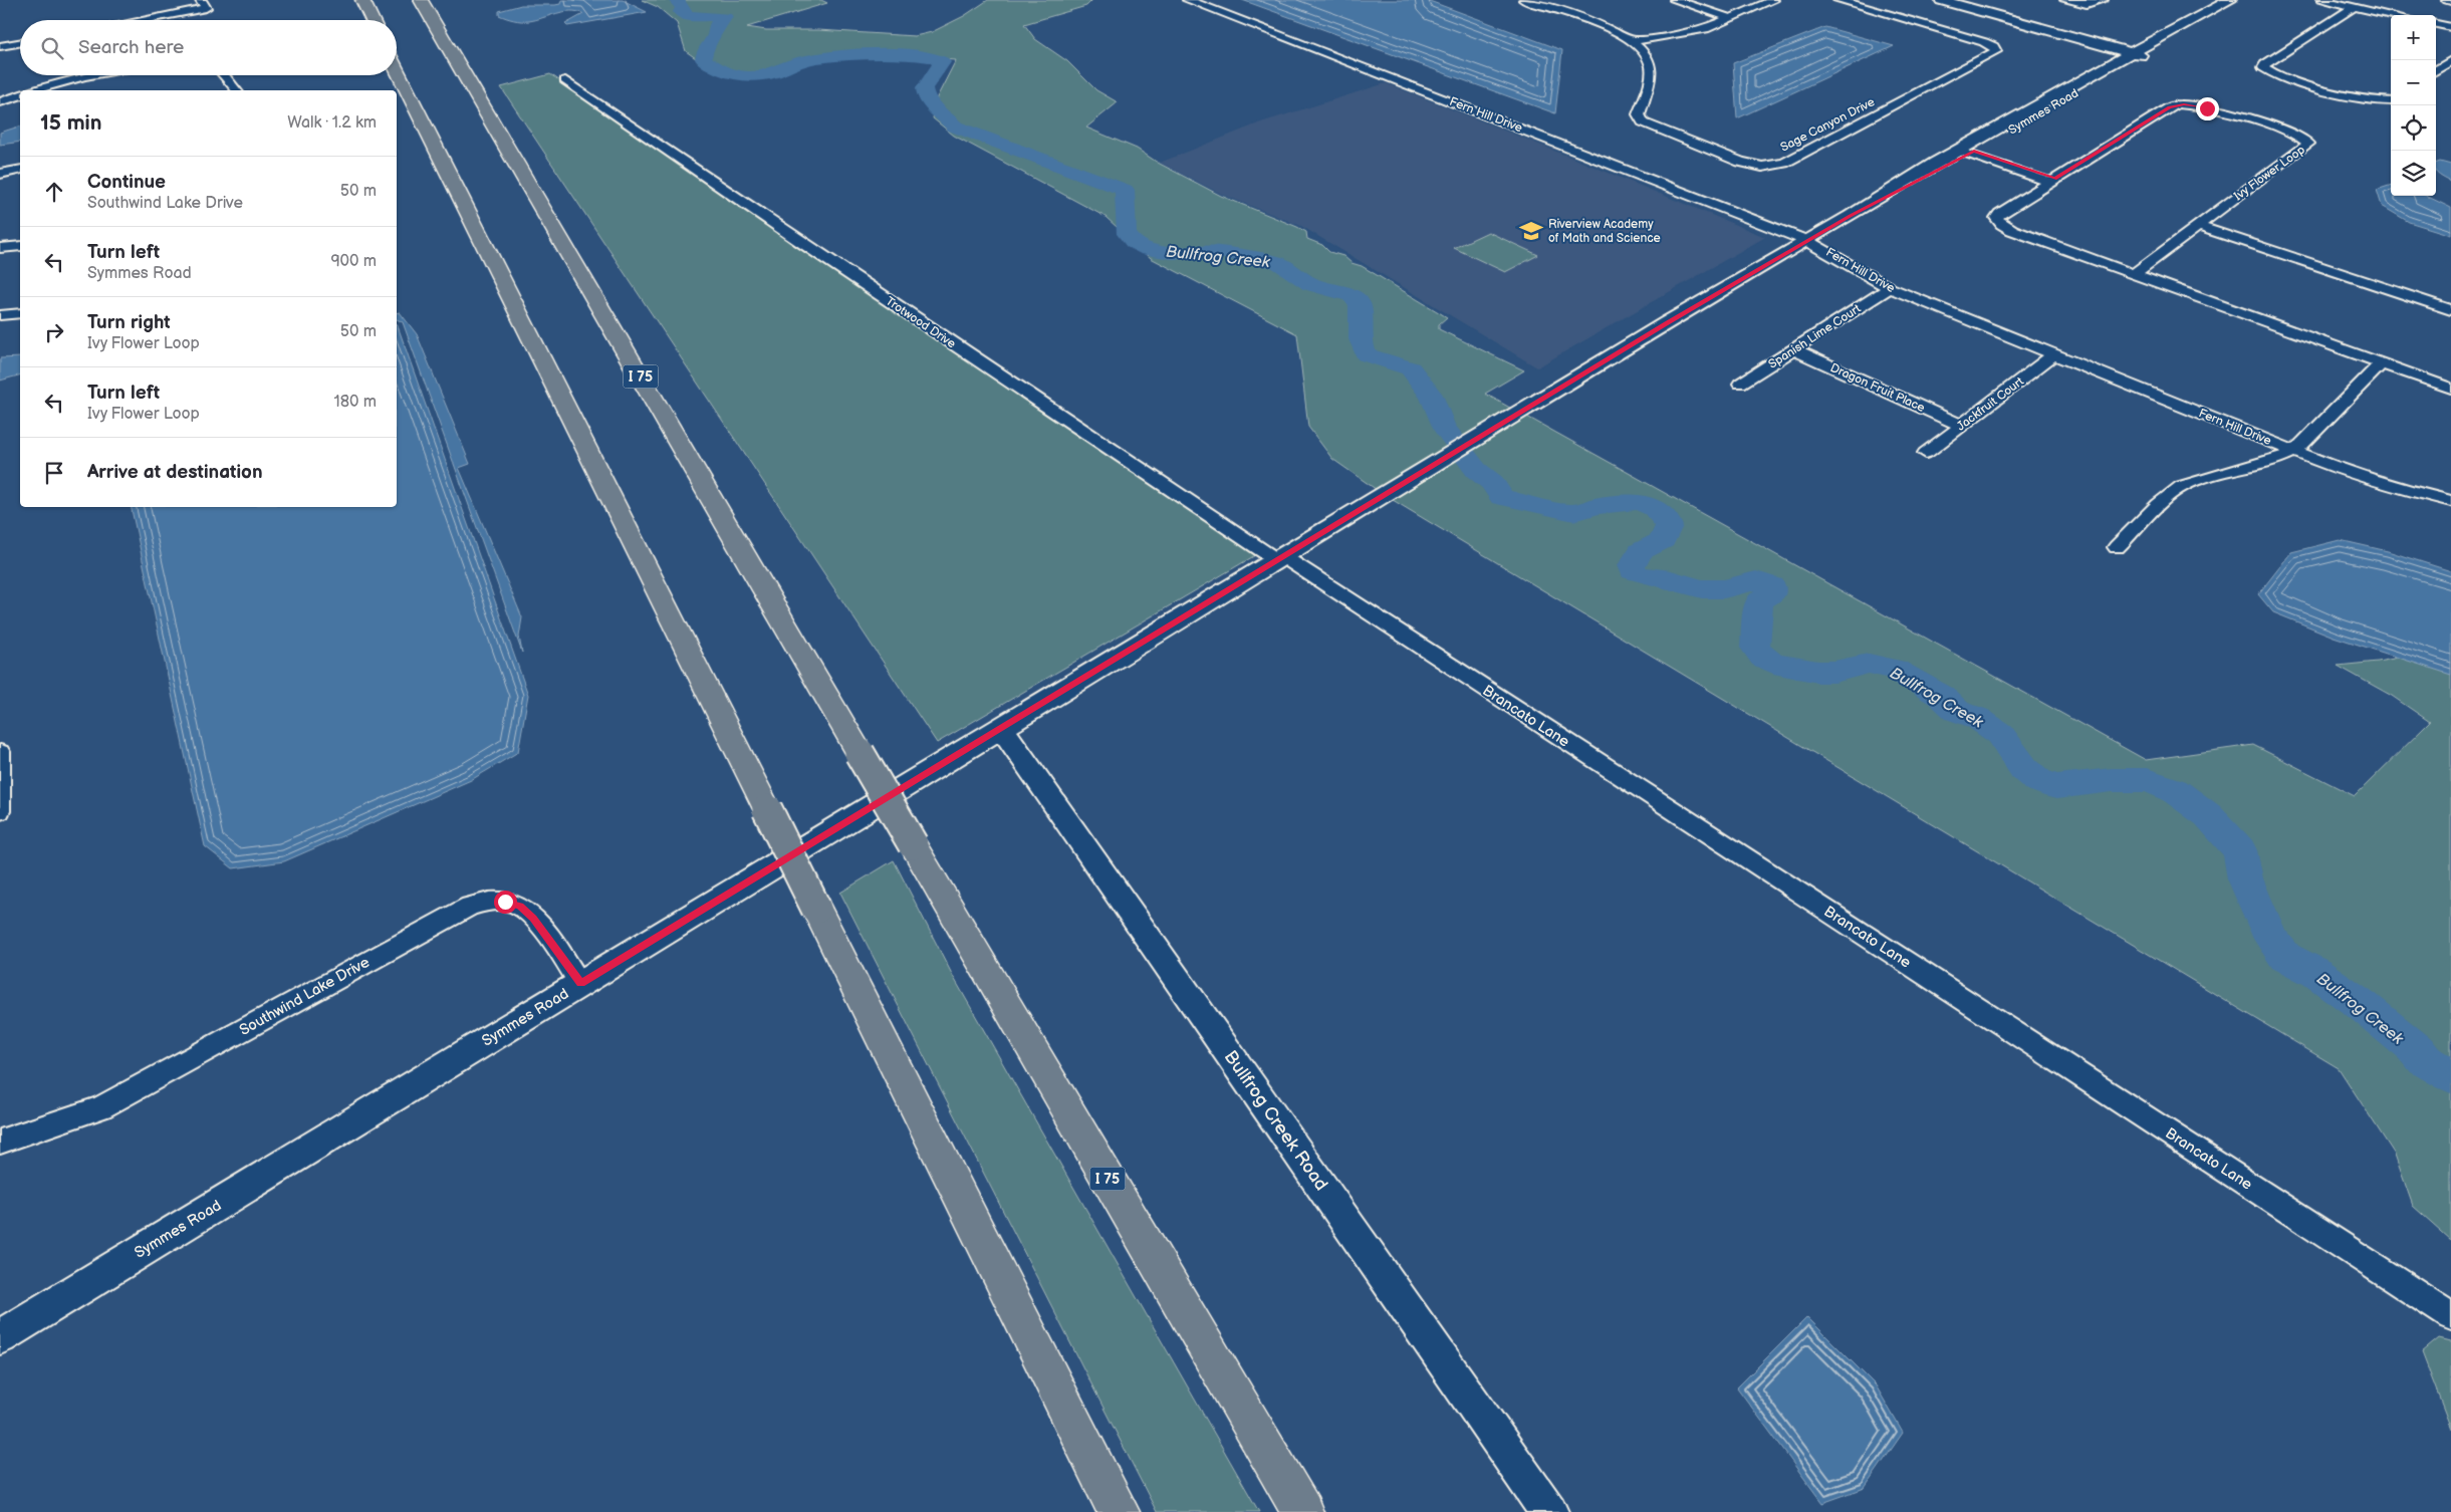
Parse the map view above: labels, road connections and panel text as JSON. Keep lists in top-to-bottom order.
{
  "streets": {
    "highway": ["I 75"],
    "street": [
      "Symmes Road",
      "Fern Hill Drive",
      "Sage Canyon Drive",
      "Ivy Flower Loop",
      "Trotwood Drive",
      "Spanish Lime Court",
      "Dragon Fruit Place",
      "Jackfruit Court",
      "Brancato Lane",
      "Southwind Lake Drive",
      "Bullfrog Creek Road"
    ]
  },
  "crossings": [
    ["Symmes Road", "Fern Hill Drive"],
    ["Symmes Road", "Trotwood Drive"],
    ["Symmes Road", "Brancato Lane"],
    ["Symmes Road", "Southwind Lake Drive"],
    ["Symmes Road", "Bullfrog Creek Road"],
    ["Fern Hill Drive", "Spanish Lime Court"],
    ["Fern Hill Drive", "Jackfruit Court"],
    ["Trotwood Drive", "Brancato Lane"],
    ["Spanish Lime Court", "Dragon Fruit Place"],
    ["Dragon Fruit Place", "Jackfruit Court"]
  ],
  "water": ["Bullfrog Creek"],
  "places": {
    "school or university": ["Riverview Academy of Math and Science"]
  },
  "page": {
    "map_buttons": ["+", "−"],
    "search": "Search here",
    "heading": ["15 min", "Walk · 1.2 km"],
    "list": [
      ["Continue", "Southwind Lake Drive", "50 m"],
      ["Turn left", "Symmes Road", "900 m"],
      ["Turn right", "Ivy Flower Loop", "50 m"],
      ["Turn left", "Ivy Flower Loop", "180 m"],
      "Arrive at destination"
    ]
  }
}
